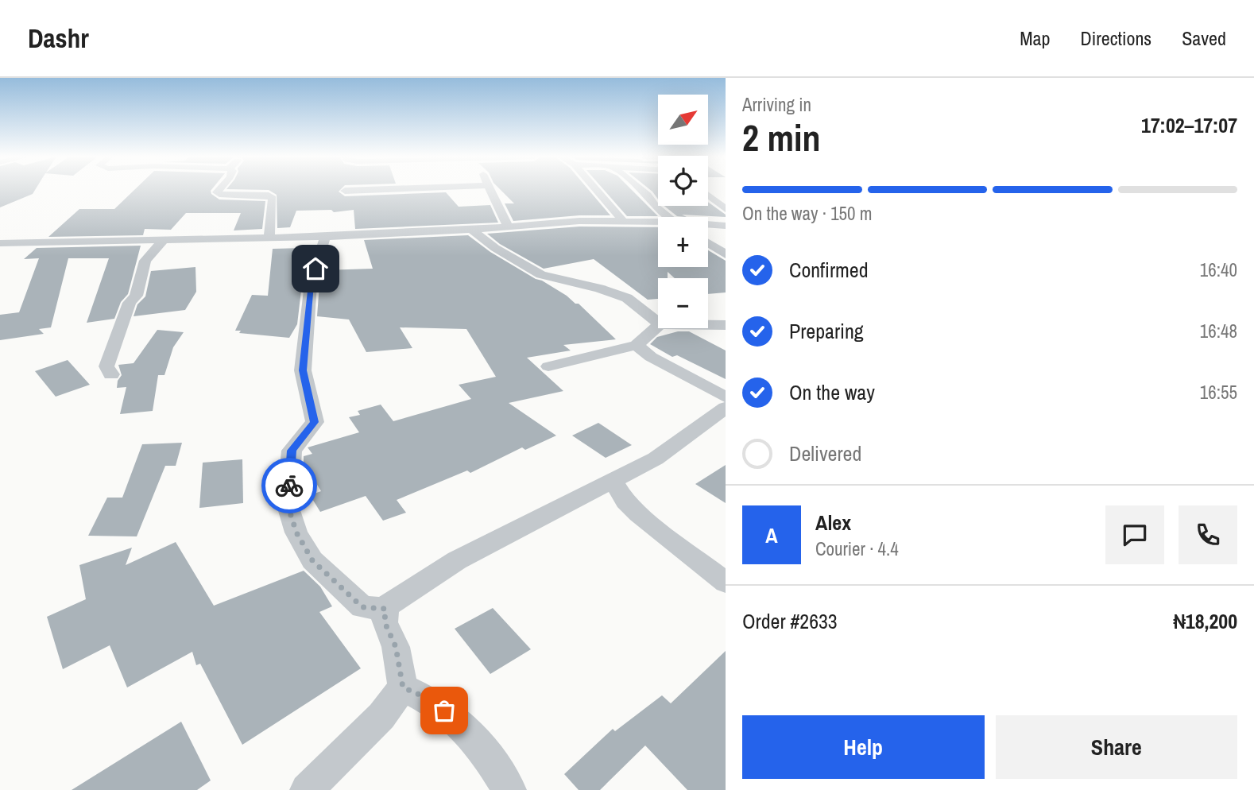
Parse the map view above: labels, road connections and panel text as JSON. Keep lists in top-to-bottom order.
{
  "north": "top right",
  "page": {
    "header": "Dashr",
    "nav": ["Map", "Directions", "Saved"],
    "heading": ["2 min", "Arriving in", "17:02–17:07"],
    "panel": [
      "Alex",
      "Courier · 4.4",
      "Order #2633",
      "₦18,200"
    ],
    "map_buttons": ["+", "−"],
    "bar": "On the way · 150 m",
    "list": [
      ["Confirmed", "16:40"],
      ["Preparing", "16:48"],
      ["On the way", "16:55"],
      "Delivered"
    ],
    "round": "A",
    "buttons": ["Help", "Share"]
  }
}
